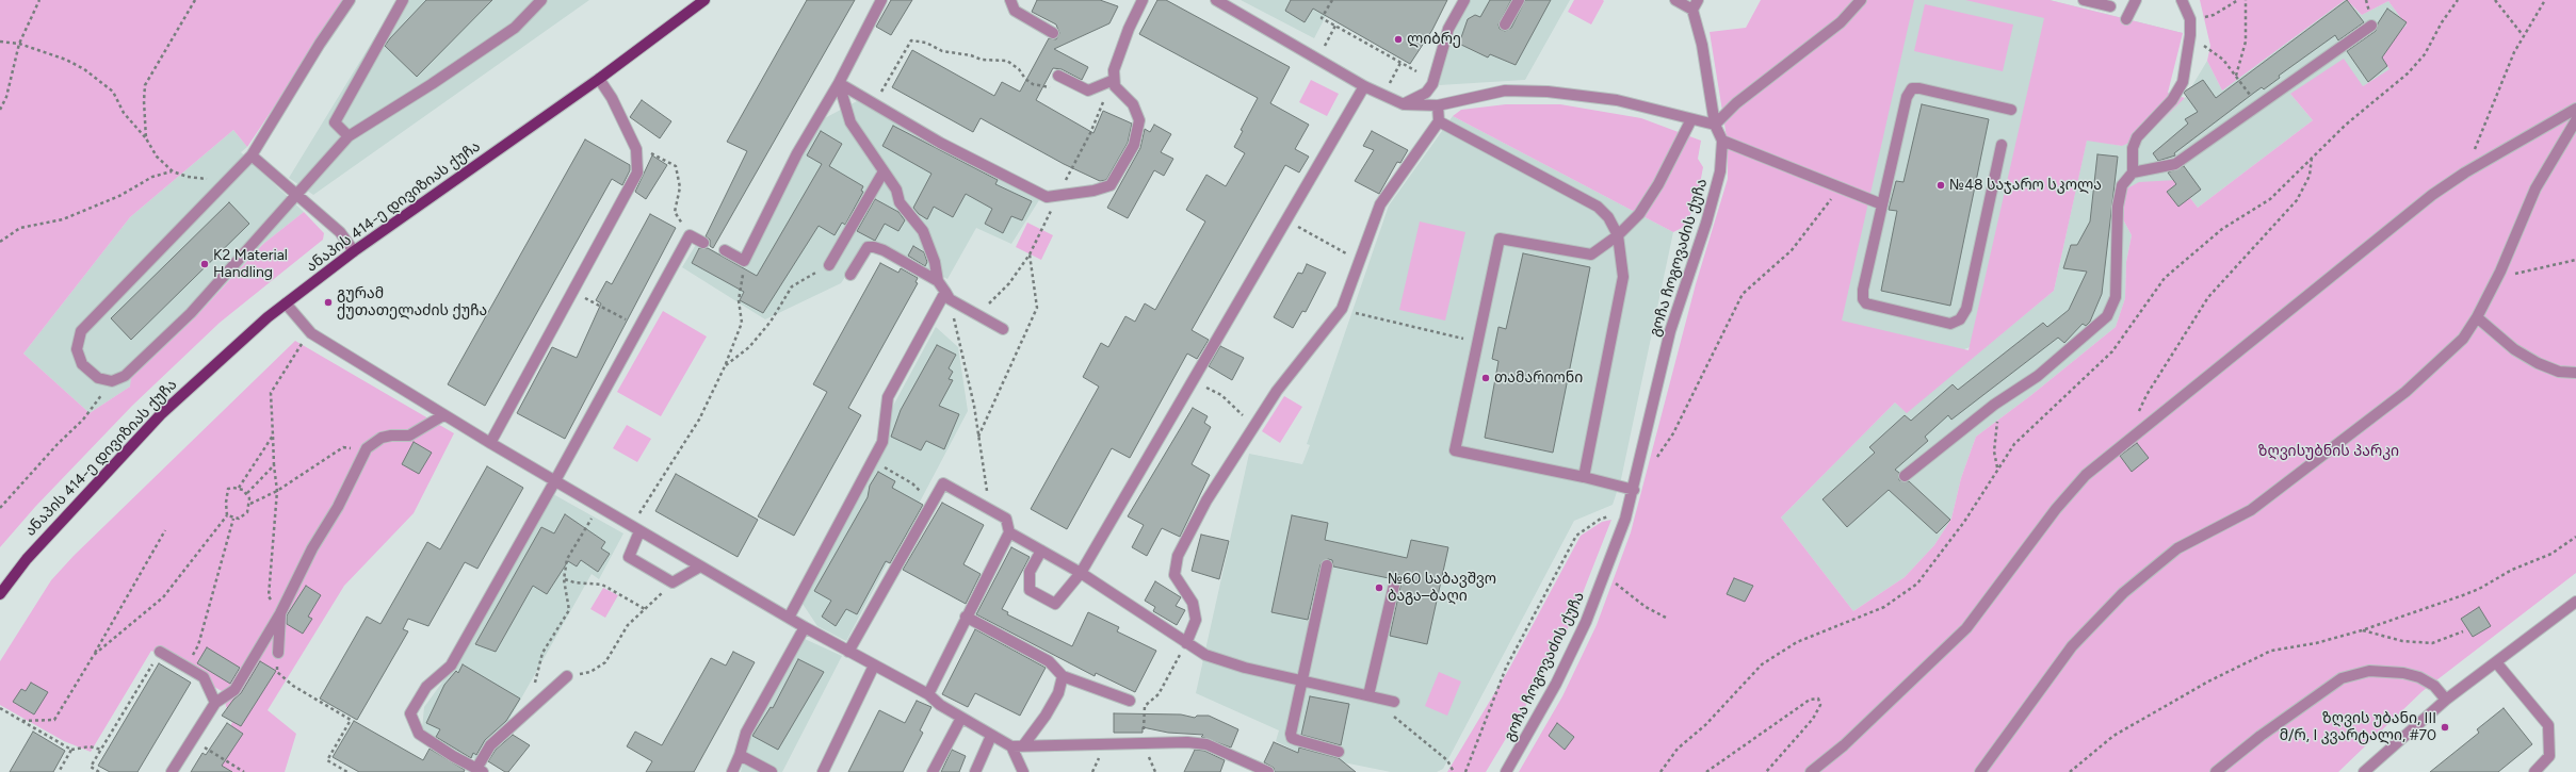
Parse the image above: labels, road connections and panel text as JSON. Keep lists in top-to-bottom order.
{
  "streets": {
    "main road": ["ანაპის 414-ე დივიზიას ქუჩა"],
    "street": ["გოჩა ჩოგოვაძის ქუჩა"]
  },
  "parks": ["ზღვისუბნის პარკი"],
  "places": [
    "ლიბრე",
    "№48 საჯარო სკოლა",
    "K2 Material Handling",
    "გურამ ქუთათელაძის ქუჩა",
    "თამარიონი",
    "№60 საბავშვო ბაგა–ბაღი",
    "ზღვის უბანი, III მ/რ, I კვარტალი, #70"
  ]
}
